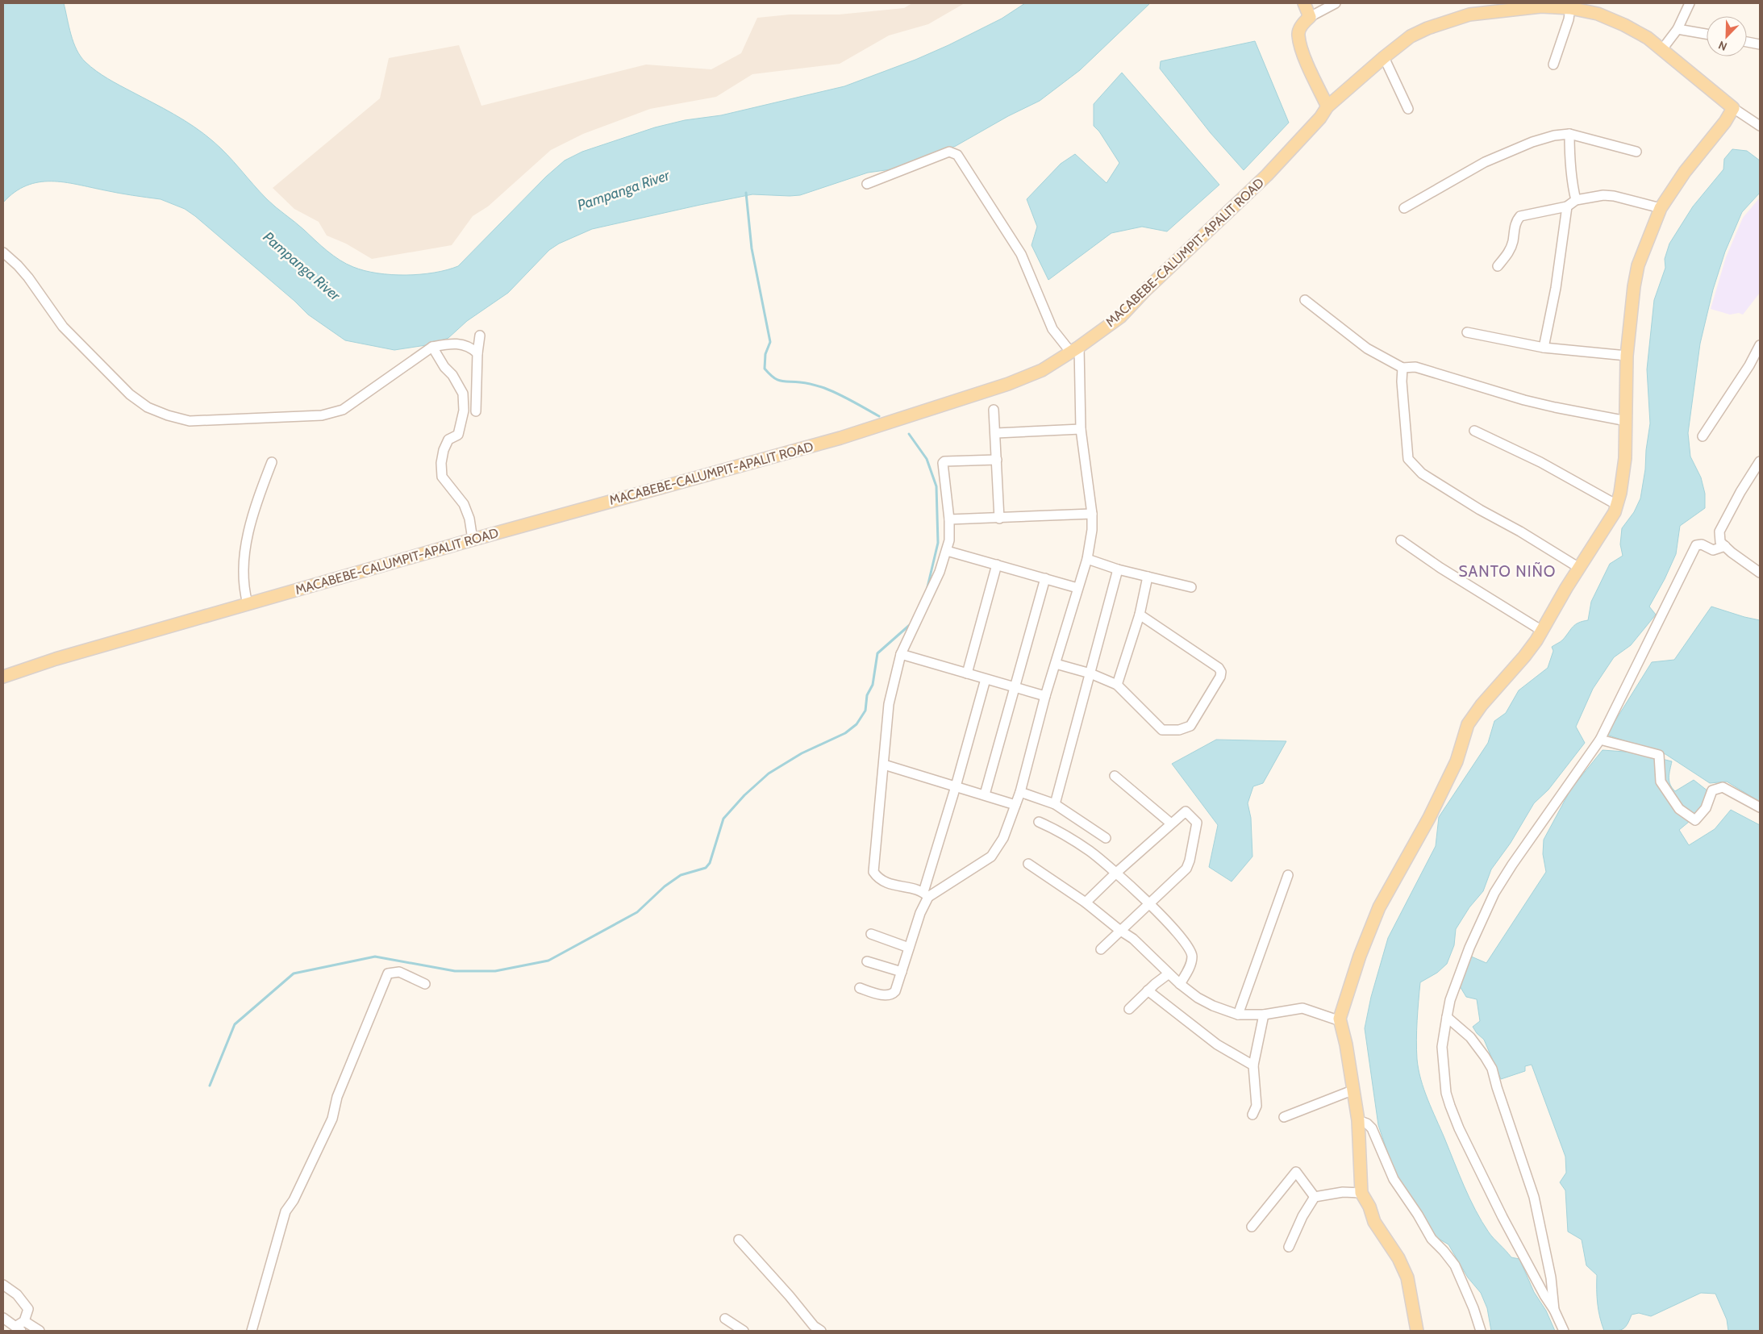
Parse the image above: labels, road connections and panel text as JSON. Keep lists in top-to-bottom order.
{
  "streets": {
    "main road": ["MACABEBE-CALUMPIT-APALIT ROAD"]
  },
  "districts": ["SANTO NIÑO"],
  "water": ["Pampanga River"],
  "north": "bottom left"
}
